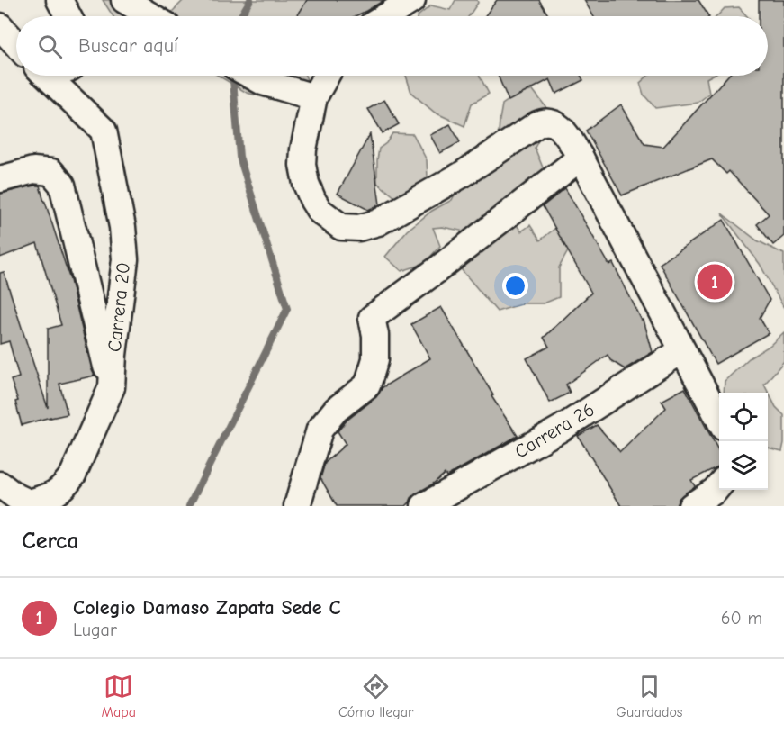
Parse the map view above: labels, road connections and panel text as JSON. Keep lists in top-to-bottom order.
{
  "streets": {
    "street": ["Carrera 20", "Carrera 26"]
  },
  "page": {
    "search": "Buscar aquí",
    "pins": "1",
    "heading": "Cerca",
    "list": [
      {
        "mark": "1",
        "name": "Colegio Damaso Zapata Sede C",
        "note": "Lugar",
        "value": "60 m"
      }
    ],
    "nav": ["Mapa", "Cómo llegar", "Guardados"]
  }
}
